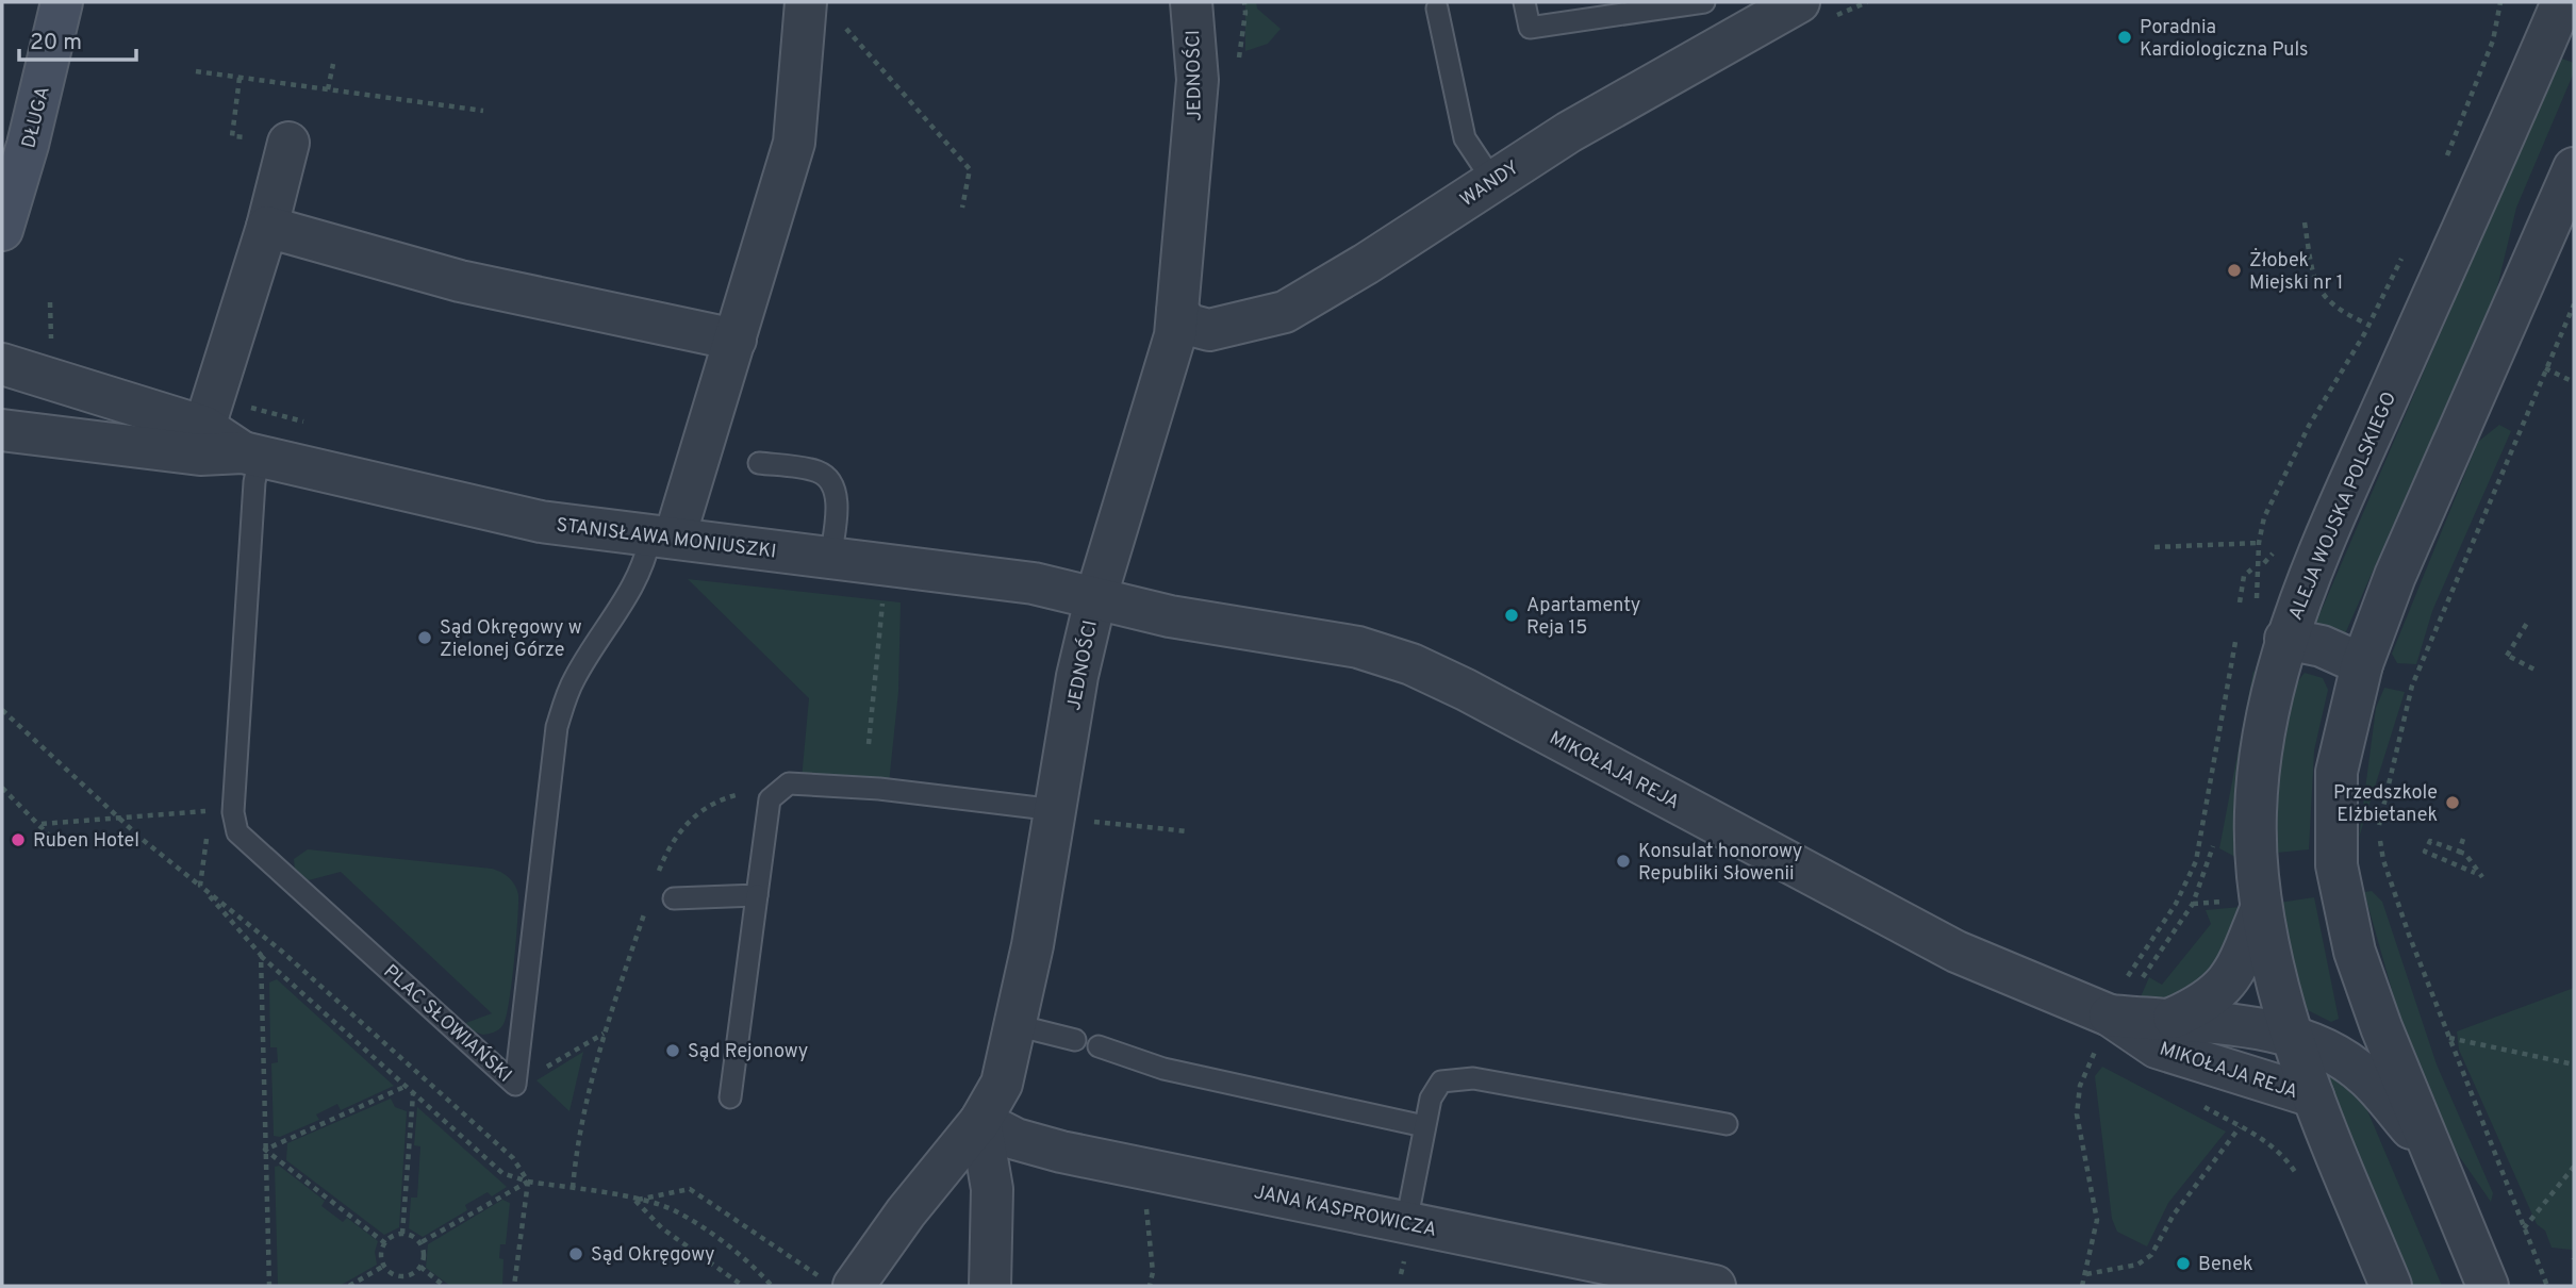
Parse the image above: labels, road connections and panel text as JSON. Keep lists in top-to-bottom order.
{
  "streets": {
    "main road": ["DŁUGA"],
    "street": [
      "JEDNOŚCI",
      "WANDY",
      "ALEJA WOJSKA POLSKIEGO",
      "STANISŁAWA MONIUSZKI",
      "MIKOŁAJA REJA",
      "JANA KASPROWICZA"
    ],
    "lane": ["PLAC SŁOWIAŃSKI"]
  },
  "crossings": [
    ["JEDNOŚCI", "WANDY"],
    ["JEDNOŚCI", "STANISŁAWA MONIUSZKI"],
    ["JEDNOŚCI", "MIKOŁAJA REJA"],
    ["JEDNOŚCI", "JANA KASPROWICZA"],
    ["ALEJA WOJSKA POLSKIEGO", "MIKOŁAJA REJA"],
    ["STANISŁAWA MONIUSZKI", "MIKOŁAJA REJA"],
    ["STANISŁAWA MONIUSZKI", "PLAC SŁOWIAŃSKI"]
  ],
  "places": [
    "Poradnia Kardiologiczna Puls",
    "Żłobek Miejski nr 1",
    "Apartamenty Reja 15",
    "Sąd Okręgowy w Zielonej Górze",
    "Przedszkole Elżbietanek",
    "Ruben Hotel",
    "Konsulat honorowy Republiki Słowenii",
    "Sąd Rejonowy",
    "Sąd Okręgowy",
    "Benek"
  ],
  "scale_bar": "20 m"
}
